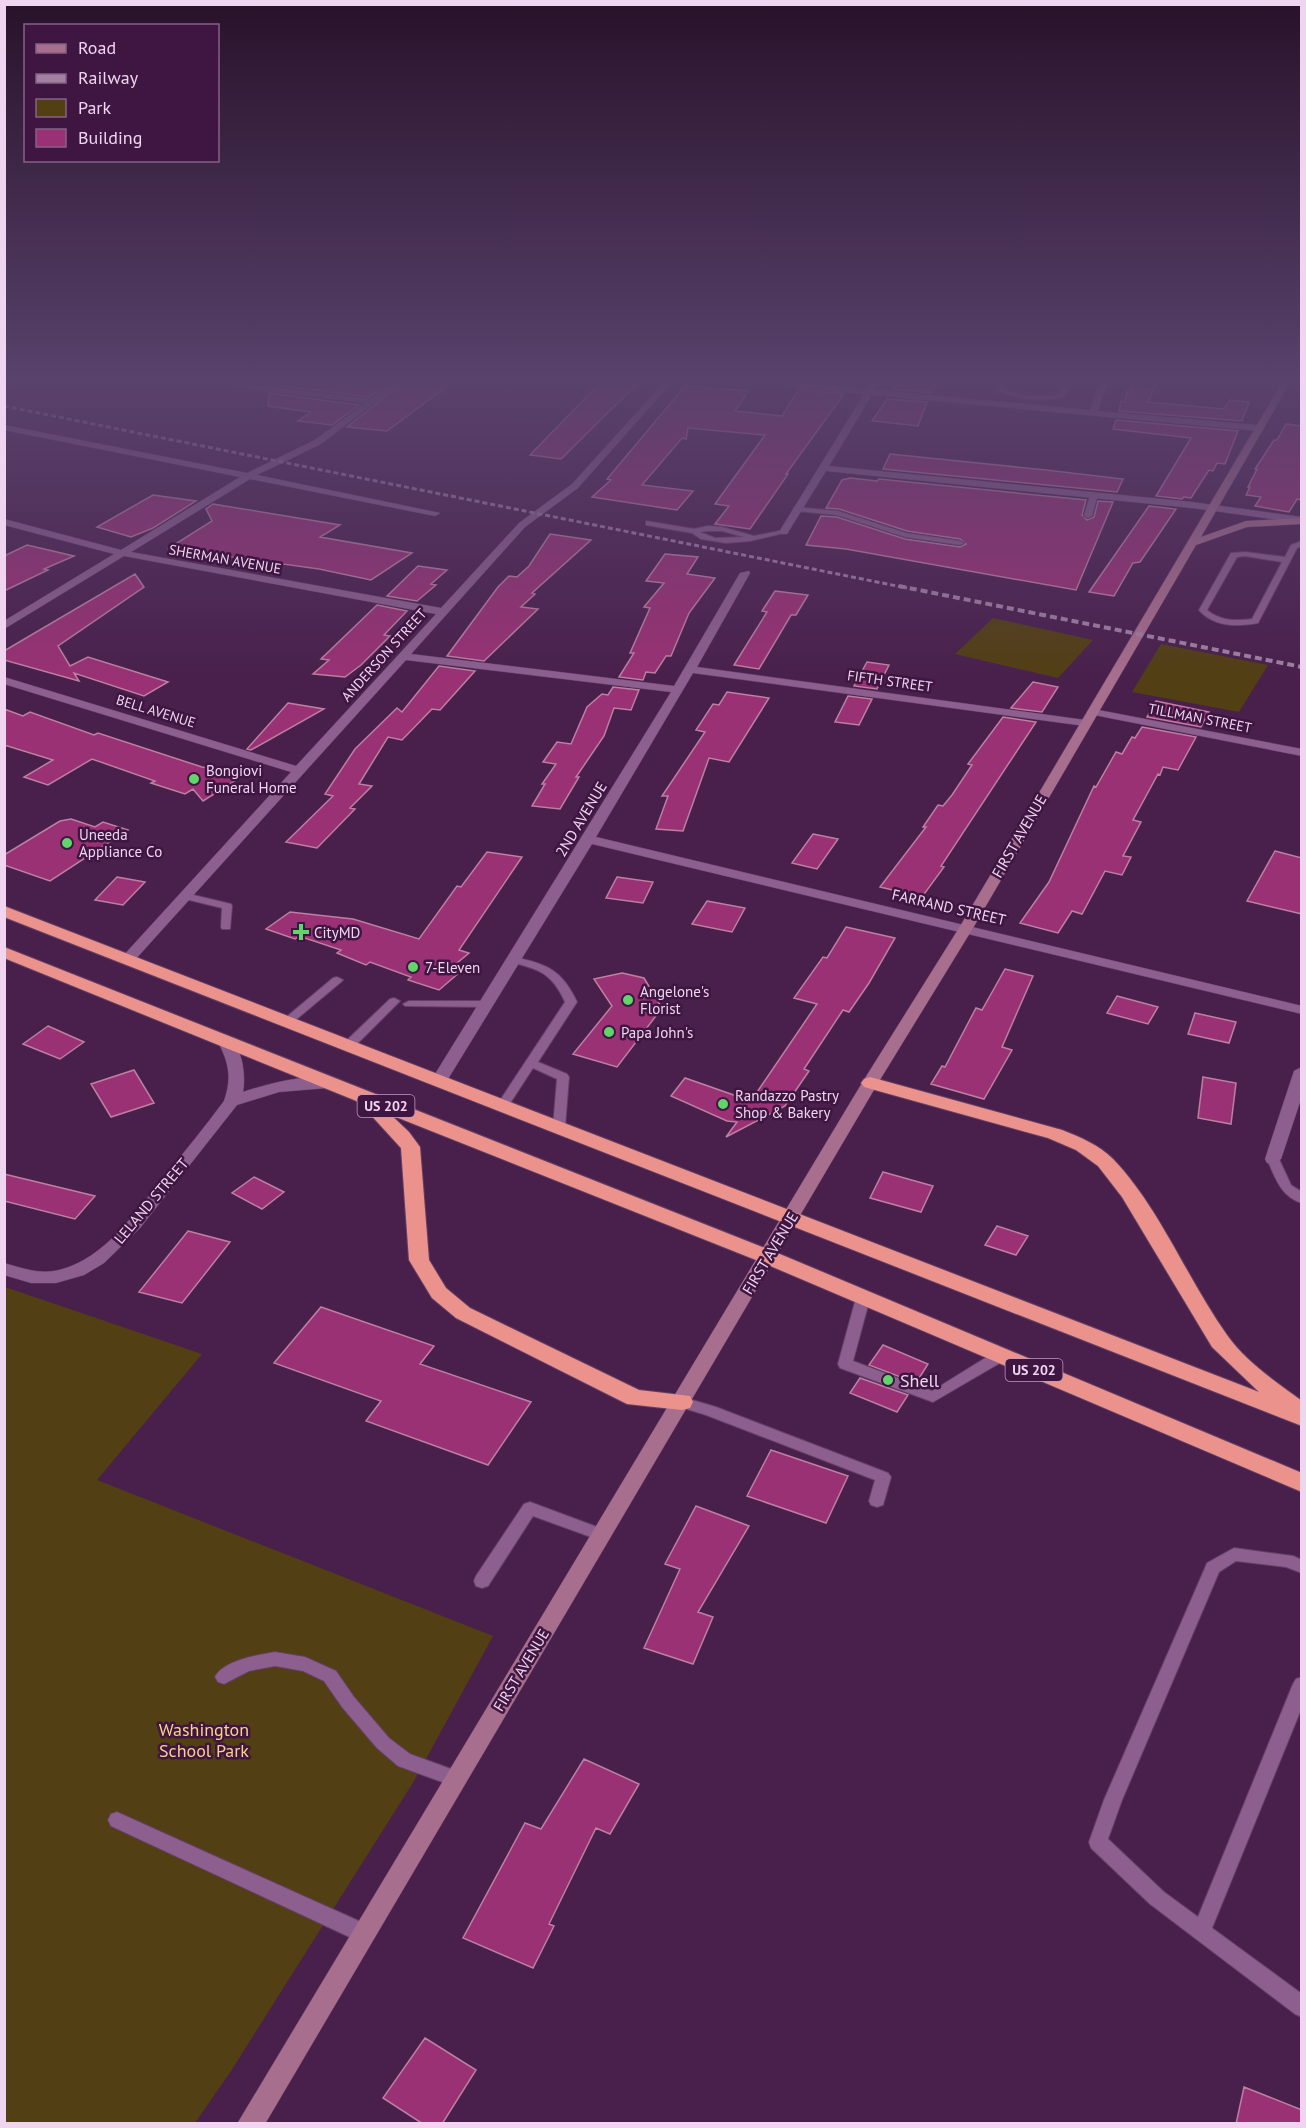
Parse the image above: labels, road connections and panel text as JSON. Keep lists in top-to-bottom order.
{
  "streets": {
    "highway": ["US 202"],
    "street": [
      "SHERMAN AVENUE",
      "ANDERSON STREET",
      "FIFTH STREET",
      "BELL AVENUE",
      "TILLMAN STREET",
      "2ND AVENUE",
      "FIRST AVENUE",
      "FARRAND STREET",
      "LELAND STREET"
    ]
  },
  "crossings": [
    ["SHERMAN AVENUE", "ANDERSON STREET"],
    ["ANDERSON STREET", "BELL AVENUE"],
    ["FIFTH STREET", "TILLMAN STREET"],
    ["FIFTH STREET", "2ND AVENUE"],
    ["FIFTH STREET", "FIRST AVENUE"],
    ["TILLMAN STREET", "FIRST AVENUE"],
    ["2ND AVENUE", "FARRAND STREET"],
    ["FIRST AVENUE", "FARRAND STREET"],
    ["FIRST AVENUE", "US 202"],
    ["US 202", "LELAND STREET"]
  ],
  "parks": ["Washington School Park"],
  "places": {
    "other": [
      "Bongiovi Funeral Home",
      "Uneeda Appliance Co",
      "7-Eleven",
      "Angelone's Florist",
      "Papa John's",
      "Randazzo Pastry Shop & Bakery",
      "Shell"
    ],
    "health": ["CityMD"]
  },
  "legend": [
    "Road",
    "Railway",
    "Park",
    "Building"
  ]
}
